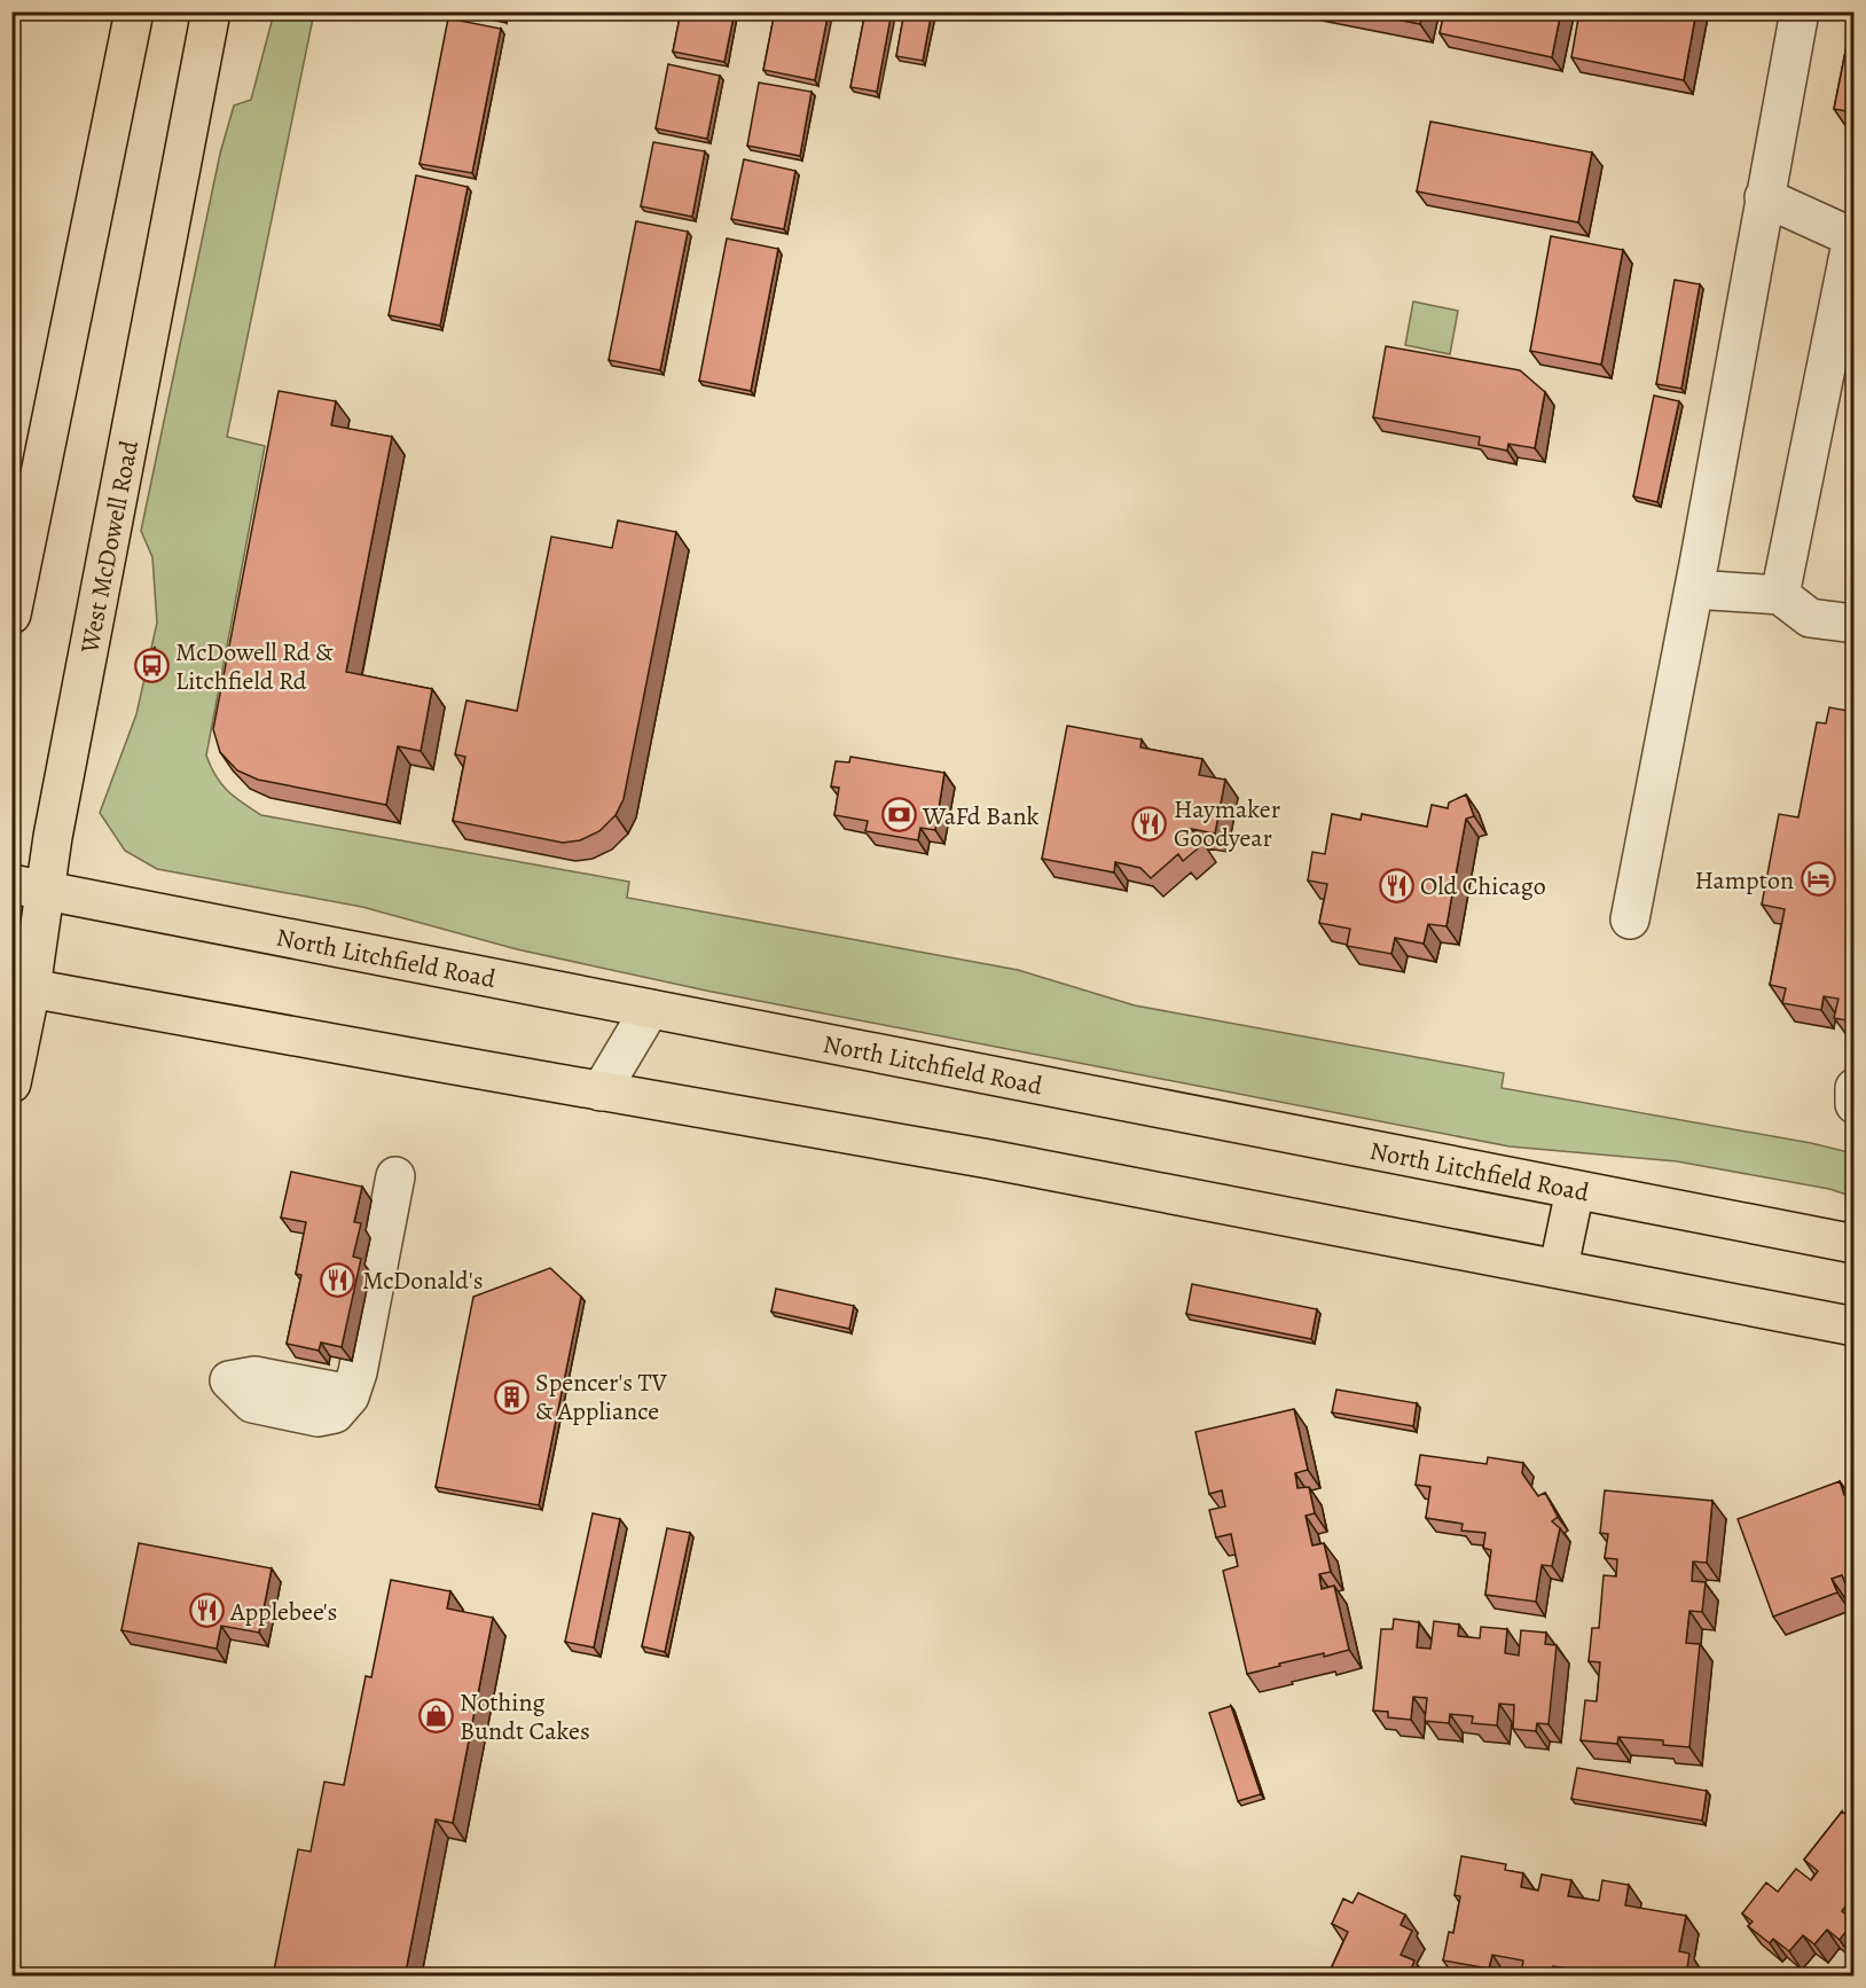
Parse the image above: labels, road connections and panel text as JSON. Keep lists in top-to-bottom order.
{
  "streets": {
    "main road": ["West McDowell Road", "North Litchfield Road"]
  },
  "crossings": [
    ["West McDowell Road", "North Litchfield Road"]
  ],
  "places": {
    "bus stop": ["McDowell Rd & Litchfield Rd"],
    "bank": ["WaFd Bank"],
    "restaurant": [
      "Haymaker Goodyear",
      "Old Chicago",
      "McDonald's",
      "Applebee's"
    ],
    "hotel": ["Hampton"],
    "building": ["Spencer's TV & Appliance"],
    "shop": ["Nothing Bundt Cakes"]
  }
}
